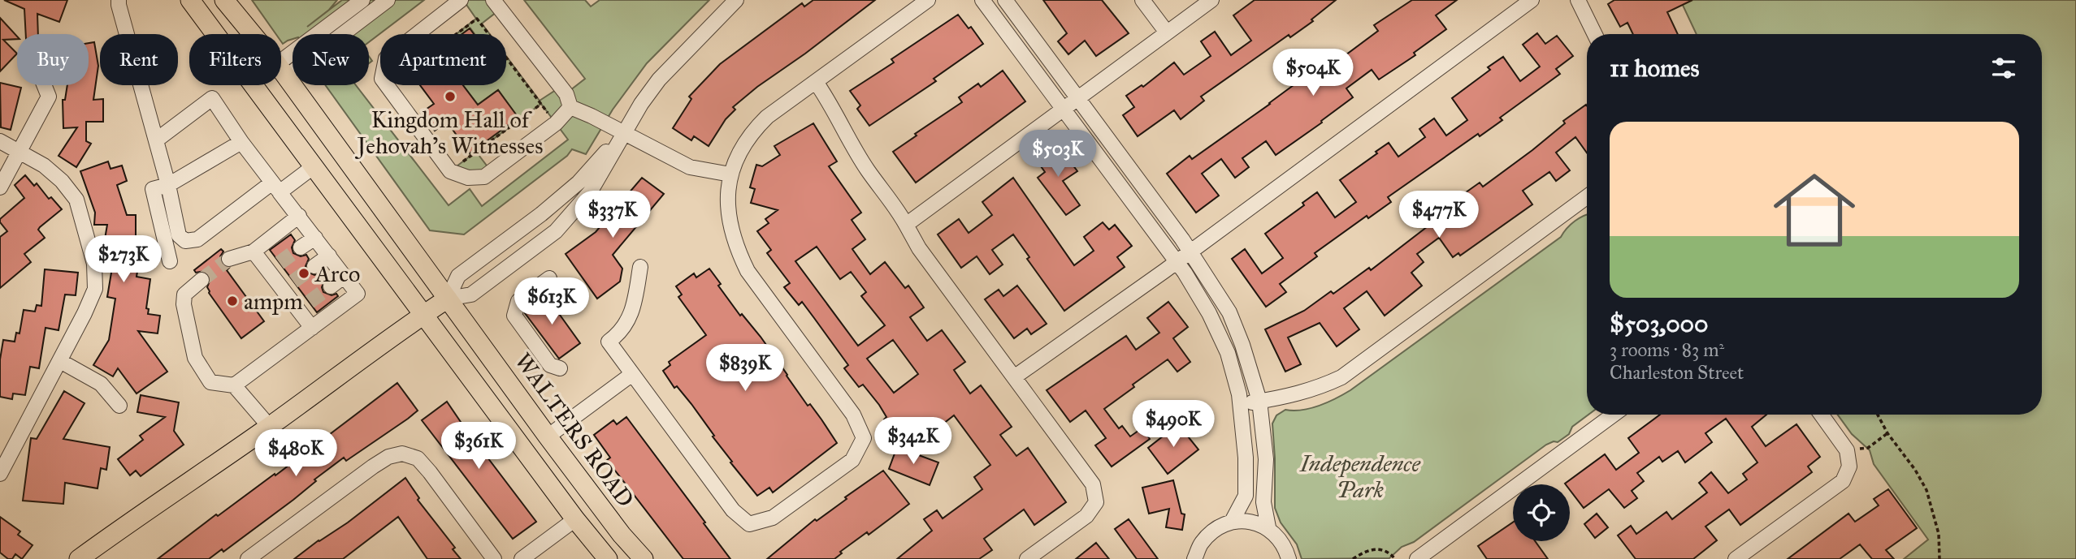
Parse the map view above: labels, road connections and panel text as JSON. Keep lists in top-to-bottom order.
{
  "streets": {
    "main road": ["WALTERS ROAD"]
  },
  "parks": ["Independence Park"],
  "places": ["Kingdom Hall of Jehovah's Witnesses", "Arco", "ampm"],
  "page": {
    "chip": [
      "Buy",
      "Rent",
      "Filters",
      "New",
      "Apartment"
    ],
    "heading": "11 homes",
    "price": [
      "$504K",
      "$503K",
      "$337K",
      "$477K",
      "$273K",
      "$613K",
      "$839K",
      "$490K",
      "$342K",
      "$361K",
      "$480K"
    ],
    "list": [
      {
        "name": "$503,000",
        "note": "3 rooms · 83 m² · Charleston Street"
      }
    ]
  }
}
